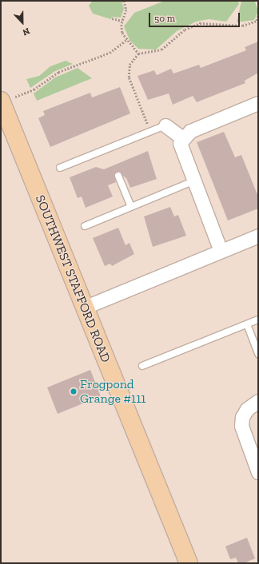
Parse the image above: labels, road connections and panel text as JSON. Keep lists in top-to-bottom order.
{
  "streets": {
    "main road": ["SOUTHWEST STAFFORD ROAD"]
  },
  "places": ["Frogpond Grange #111"],
  "scale_bar": "50 m",
  "north": "bottom"
}
